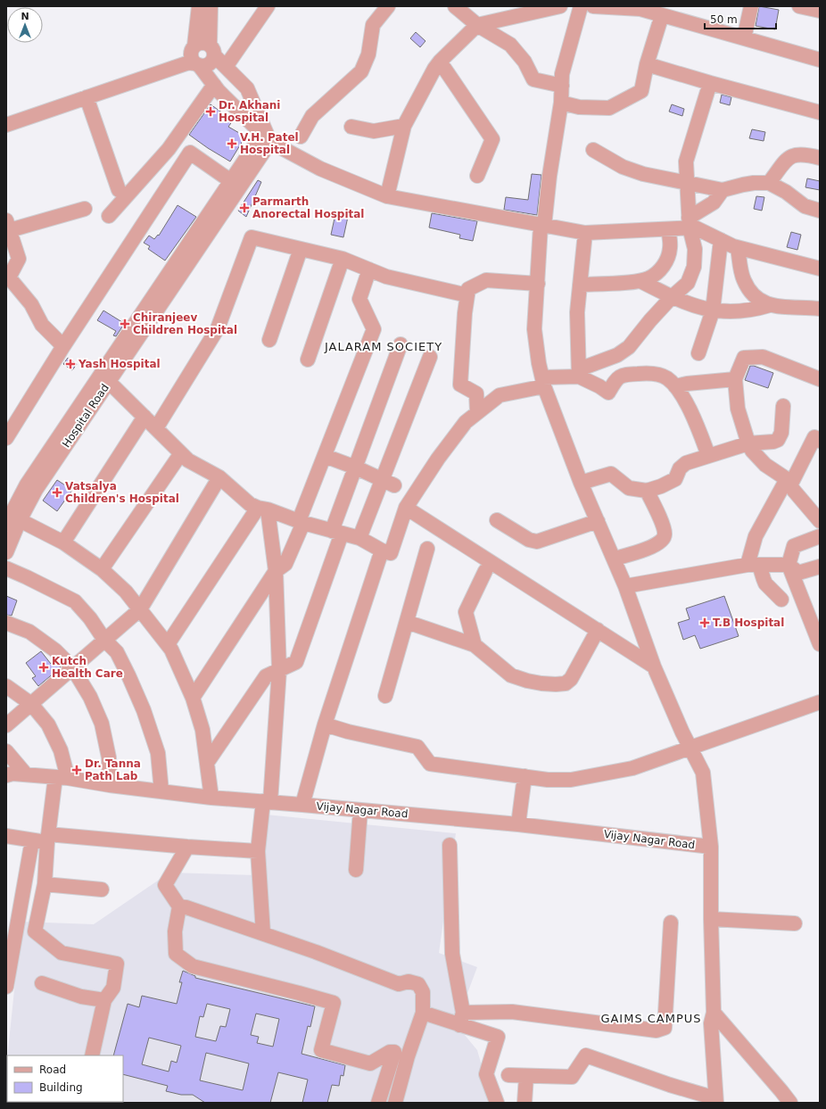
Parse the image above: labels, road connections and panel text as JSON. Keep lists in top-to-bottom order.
{
  "streets": {
    "street": ["Hospital Road", "Vijay Nagar Road"]
  },
  "districts": ["JALARAM SOCIETY", "GAIMS CAMPUS"],
  "places": {
    "health": [
      "Dr. Akhani Hospital",
      "V.H. Patel Hospital",
      "Parmarth Anorectal Hospital",
      "Chiranjeev Children Hospital",
      "Yash Hospital",
      "Vatsalya Children's Hospital",
      "T.B Hospital",
      "Kutch Health Care",
      "Dr. Tanna Path Lab"
    ]
  },
  "legend": ["Road", "Building"],
  "scale_bar": "50 m",
  "north": "top"
}
